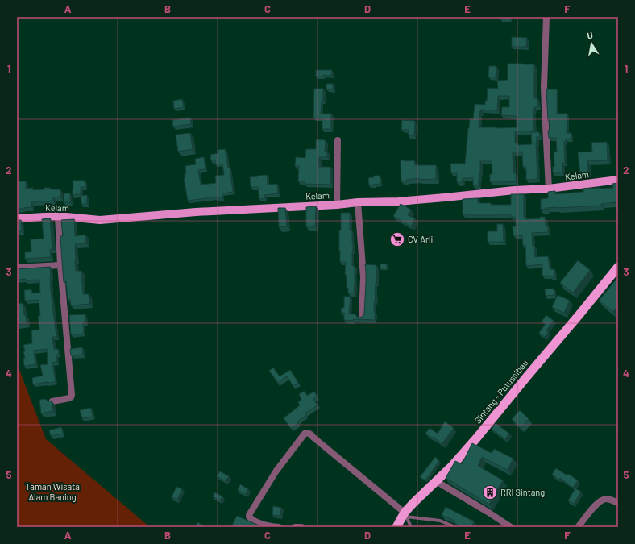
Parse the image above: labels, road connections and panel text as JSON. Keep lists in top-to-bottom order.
{
  "streets": {
    "highway": ["Sintang - Putussibau"],
    "main road": ["Kelam"]
  },
  "parks": ["Taman Wisata Alam Baning"],
  "places": {
    "supermarket": ["CV Arli"],
    "building": ["RRI Sintang"]
  },
  "north": "top",
  "grid": {
    "columns": [
      "A",
      "B",
      "C",
      "D",
      "E",
      "F"
    ],
    "rows": [
      "1",
      "2",
      "3",
      "4",
      "5"
    ]
  }
}
